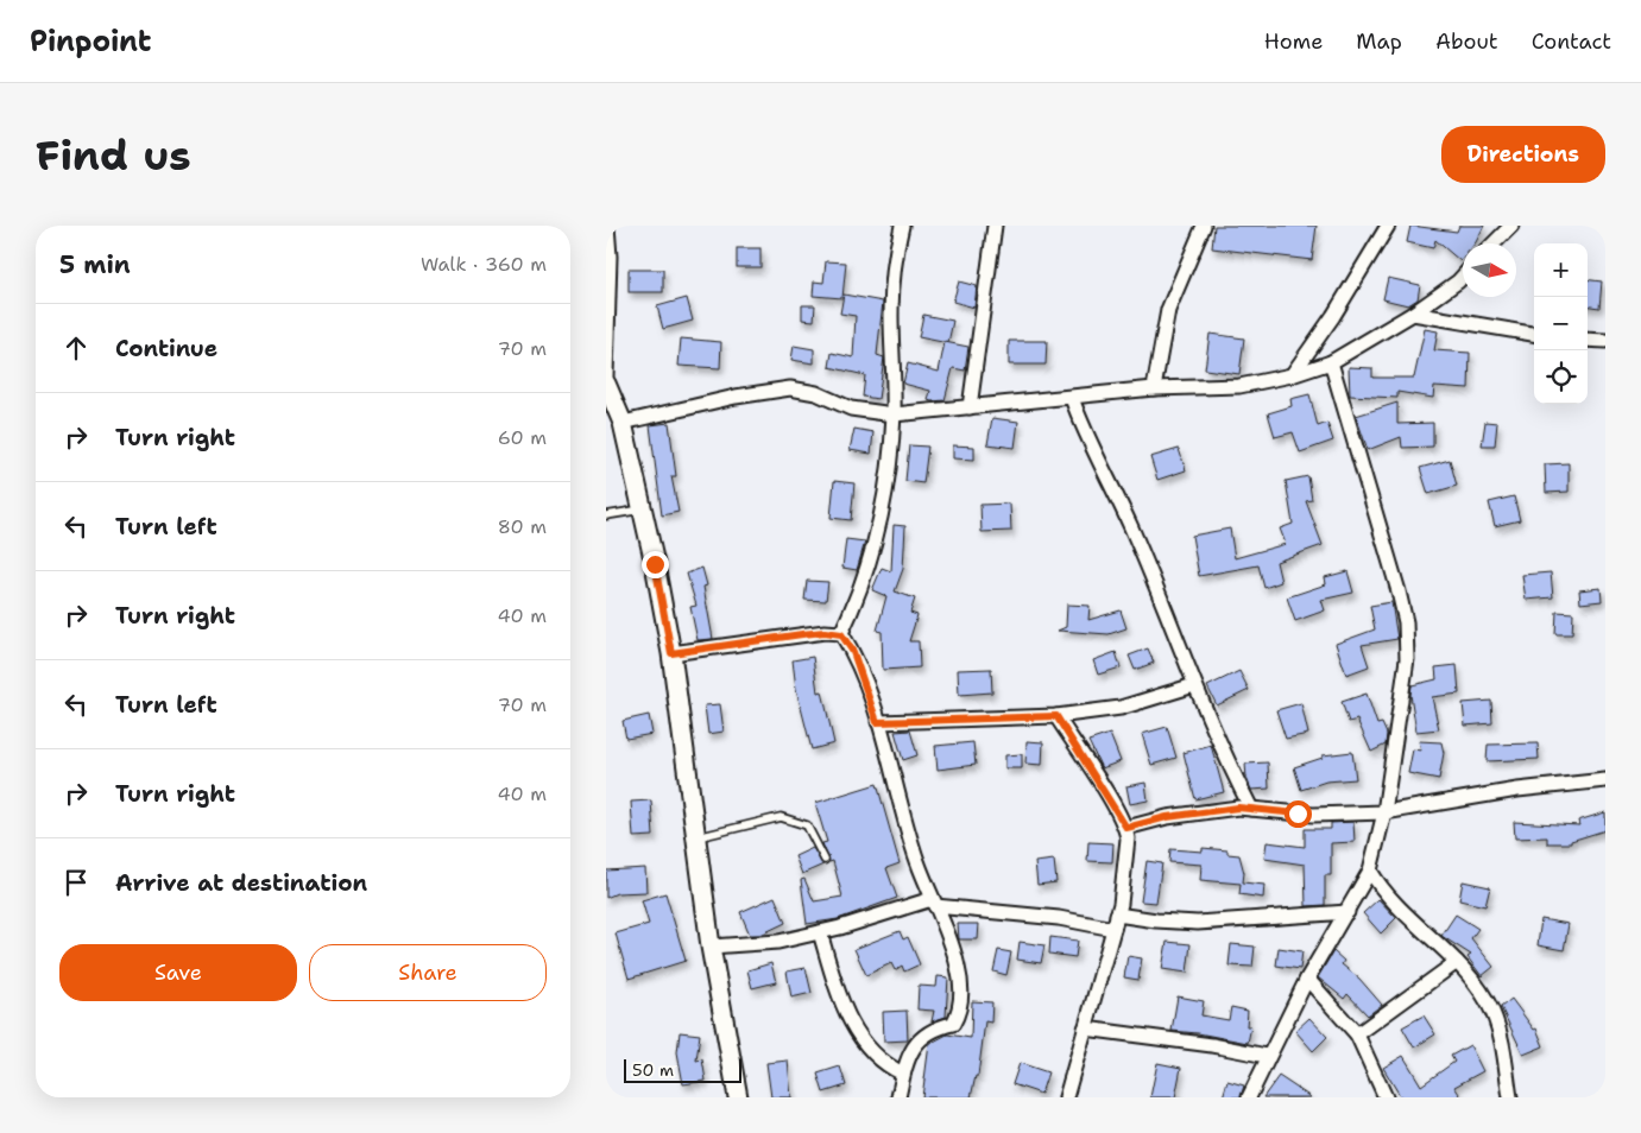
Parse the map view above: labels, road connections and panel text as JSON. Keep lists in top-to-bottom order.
{
  "scale_bar": "50 m",
  "north": "right",
  "page": {
    "header": "Pinpoint",
    "nav": [
      "Home",
      "Map",
      "About",
      "Contact"
    ],
    "buttons": [
      "Directions",
      ["Save", "Share"]
    ],
    "title": "Find us",
    "heading": ["5 min", "Walk · 360 m"],
    "map_buttons": ["+", "−"],
    "list": [
      ["Continue", "70 m"],
      ["Turn right", "60 m"],
      ["Turn left", "80 m"],
      ["Turn right", "40 m"],
      ["Turn left", "70 m"],
      ["Turn right", "40 m"],
      "Arrive at destination"
    ],
    "scale": "50 m"
  }
}
